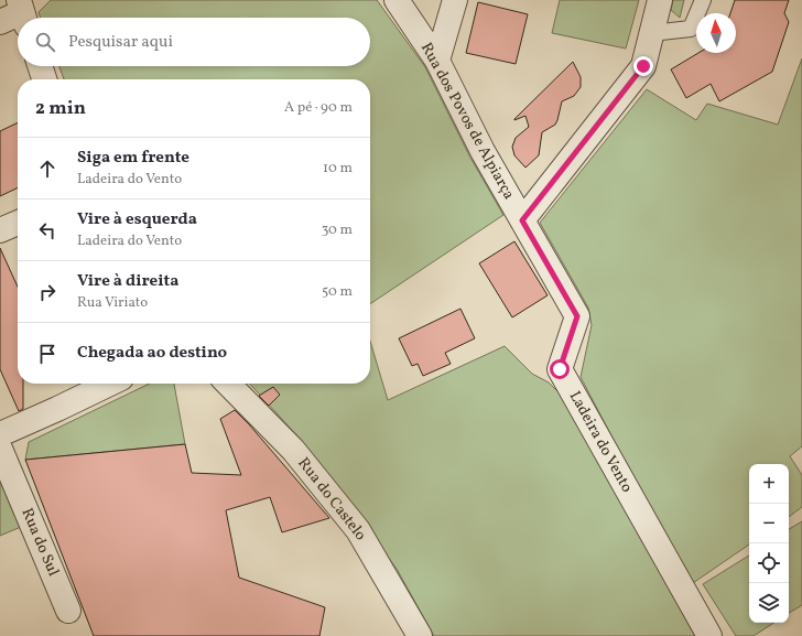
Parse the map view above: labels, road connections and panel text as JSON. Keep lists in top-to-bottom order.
{
  "streets": {
    "street": [
      "Rua dos Povos de Alpiarça",
      "Ladeira do Vento",
      "Rua do Castelo",
      "Rua do Sul"
    ]
  },
  "crossings": [
    ["Rua dos Povos de Alpiarça", "Ladeira do Vento"]
  ],
  "north": "top",
  "page": {
    "search": "Pesquisar aqui",
    "heading": ["2 min", "A pé · 90 m"],
    "list": [
      ["Siga em frente", "Ladeira do Vento", "10 m"],
      ["Vire à esquerda", "Ladeira do Vento", "30 m"],
      ["Vire à direita", "Rua Viriato", "50 m"],
      "Chegada ao destino"
    ],
    "map_buttons": ["+", "−"]
  }
}
